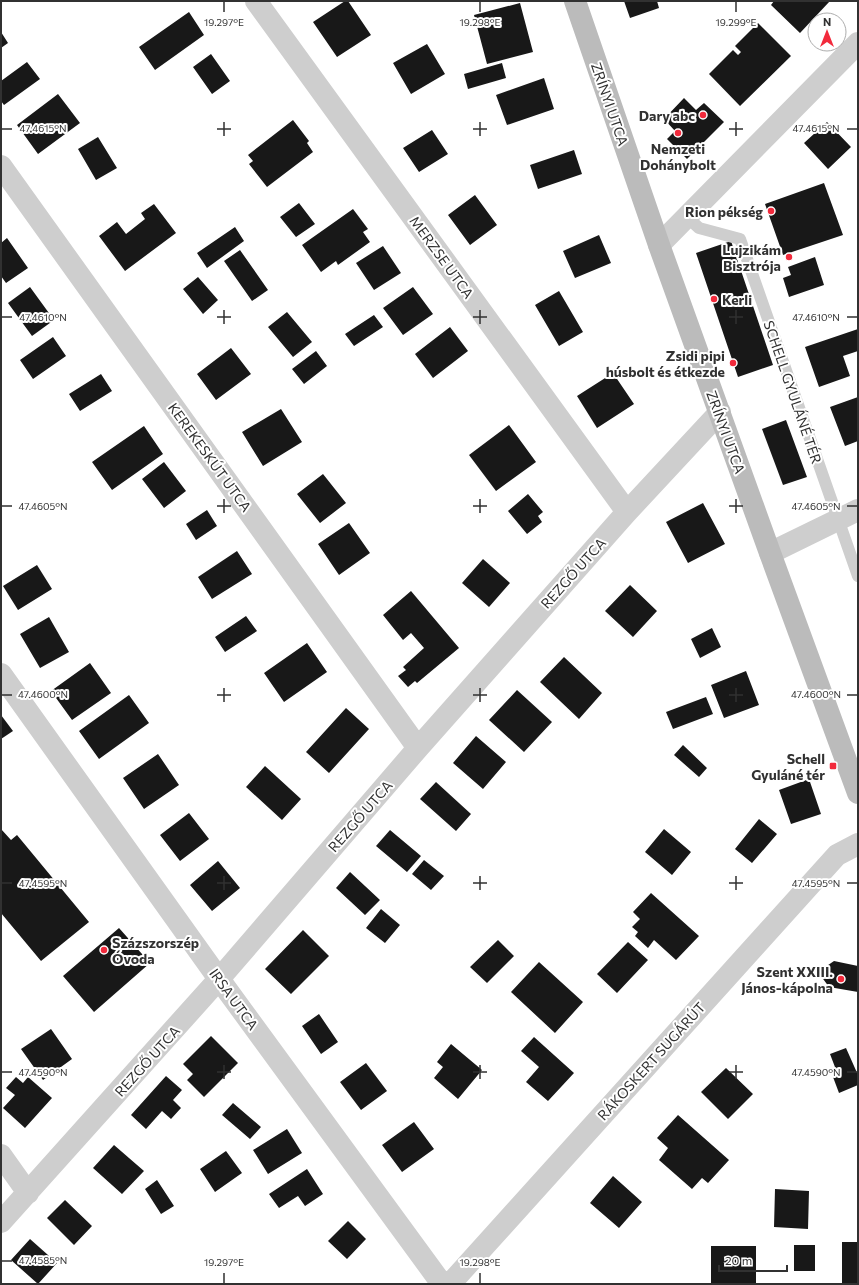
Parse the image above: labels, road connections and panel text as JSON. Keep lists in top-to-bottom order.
{
  "streets": {
    "main road": ["ZRÍNYI UTCA"],
    "street": [
      "MERZSE UTCA",
      "KEREKESKÚT UTCA",
      "REZGŐ UTCA",
      "IRSA UTCA",
      "RÁKOSKERT SUGÁRÚT"
    ],
    "lane": ["SCHELL GYULÁNÉ TÉR"]
  },
  "crossings": [
    ["ZRÍNYI UTCA", "REZGŐ UTCA"],
    ["MERZSE UTCA", "REZGŐ UTCA"],
    ["KEREKESKÚT UTCA", "REZGŐ UTCA"],
    ["REZGŐ UTCA", "IRSA UTCA"]
  ],
  "places": {
    "other": [
      "Dary abc",
      "Nemzeti Dohánybolt",
      "Rion pékség",
      "Lujzikám Bisztrója",
      "Kerli",
      "Zsidi pipi húsbolt és étkezde",
      "Százszorszép Óvoda",
      "Szent XXIII. János-kápolna"
    ],
    "transit": ["Schell Gyuláné tér"]
  },
  "scale_bar": "20 m",
  "north": "top",
  "coordinates": [
    "19.297°E",
    "19.298°E",
    "19.299°E",
    "47.4615°N",
    "47.4610°N",
    "47.4605°N",
    "47.4600°N",
    "47.4595°N",
    "47.4590°N",
    "47.4585°N"
  ]
}
